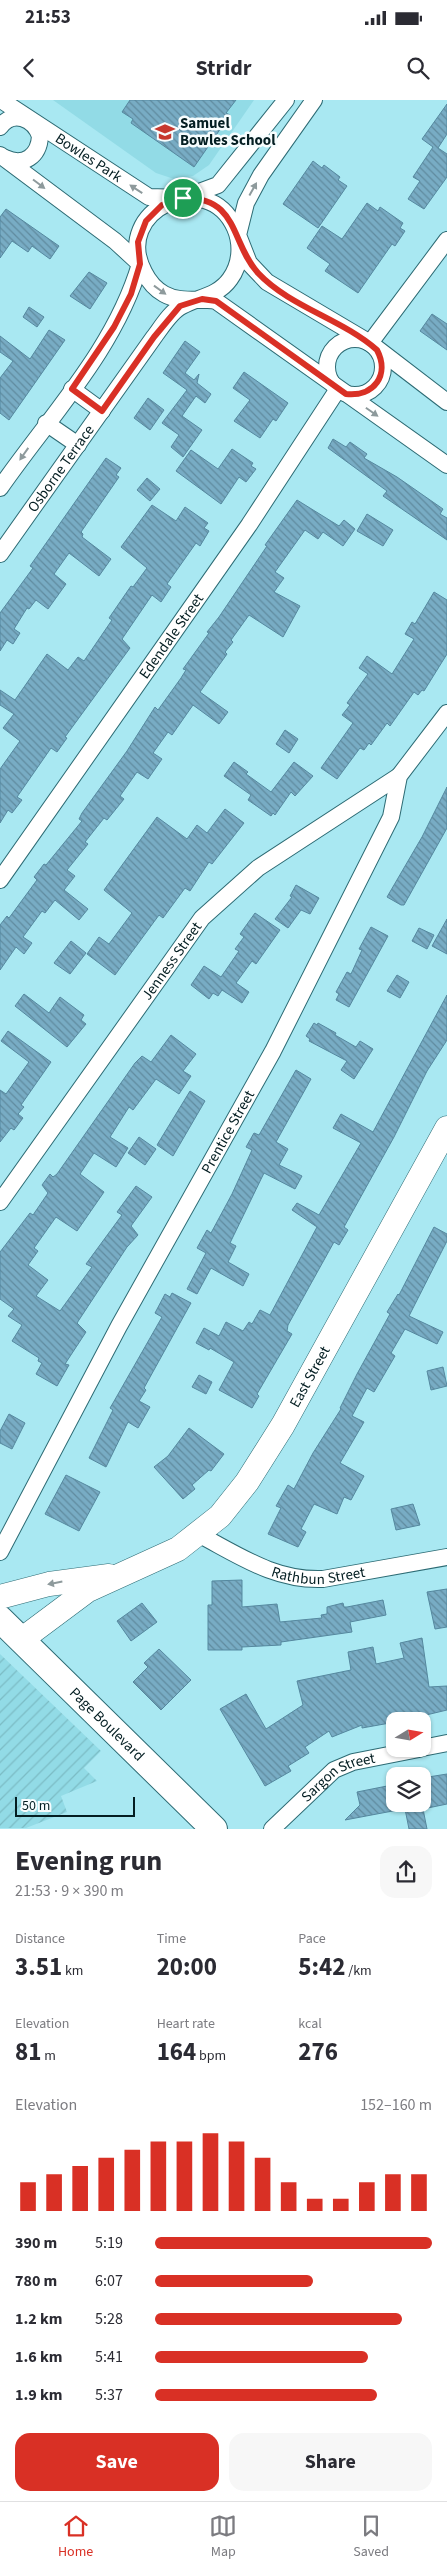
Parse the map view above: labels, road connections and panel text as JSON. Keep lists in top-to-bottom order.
{
  "streets": {
    "main road": ["East Street", "Page Boulevard"],
    "street": [
      "Bowles Park",
      "Osborne Terrace",
      "Edendale Street",
      "Jenness Street",
      "Prentice Street",
      "Rathbun Street",
      "Sargon Street"
    ]
  },
  "crossings": [
    ["Bowles Park", "Osborne Terrace"],
    ["Bowles Park", "Edendale Street"],
    ["Jenness Street", "Prentice Street"],
    ["East Street", "Rathbun Street"],
    ["East Street", "Page Boulevard"]
  ],
  "places": {
    "school or university": ["Samuel Bowles School"]
  },
  "scale_bar": "50 m",
  "north": "right",
  "page": {
    "status": "21:53",
    "header": "Stridr",
    "scale": "50 m",
    "heading": ["Evening run", "21:53 · 9 × 390 m"],
    "stats": [
      ["Distance", "3.51 km"],
      ["Time", "20:00"],
      ["Pace", "5:42 /km"],
      ["Elevation", "81 m"],
      ["Heart rate", "164 bpm"],
      ["kcal", "276"]
    ],
    "chart": ["Elevation", "152–160 m"],
    "list": [
      {
        "name": "390 m",
        "note": "5:19"
      },
      {
        "name": "780 m",
        "note": "6:07"
      },
      {
        "name": "1.2 km",
        "note": "5:28"
      },
      {
        "name": "1.6 km",
        "note": "5:41"
      },
      {
        "name": "1.9 km",
        "note": "5:37"
      }
    ],
    "buttons": ["Save", "Share"],
    "tabs": ["Home", "Map", "Saved"]
  }
}
